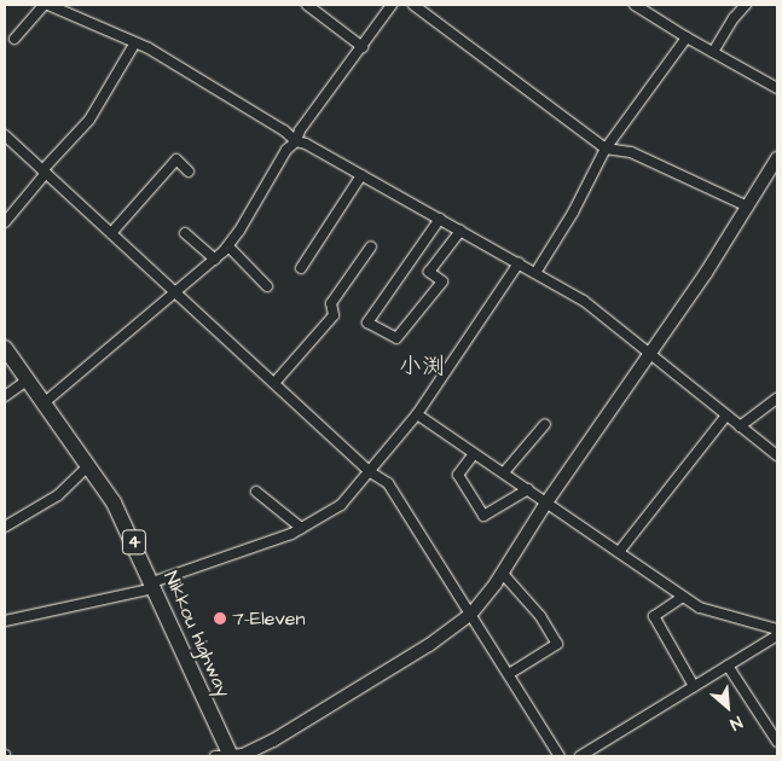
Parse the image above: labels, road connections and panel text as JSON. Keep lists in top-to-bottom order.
{
  "streets": {
    "highway": ["4", "Nikkou highway"]
  },
  "districts": ["小渕"],
  "places": ["7-Eleven"],
  "north": "bottom right"
}
